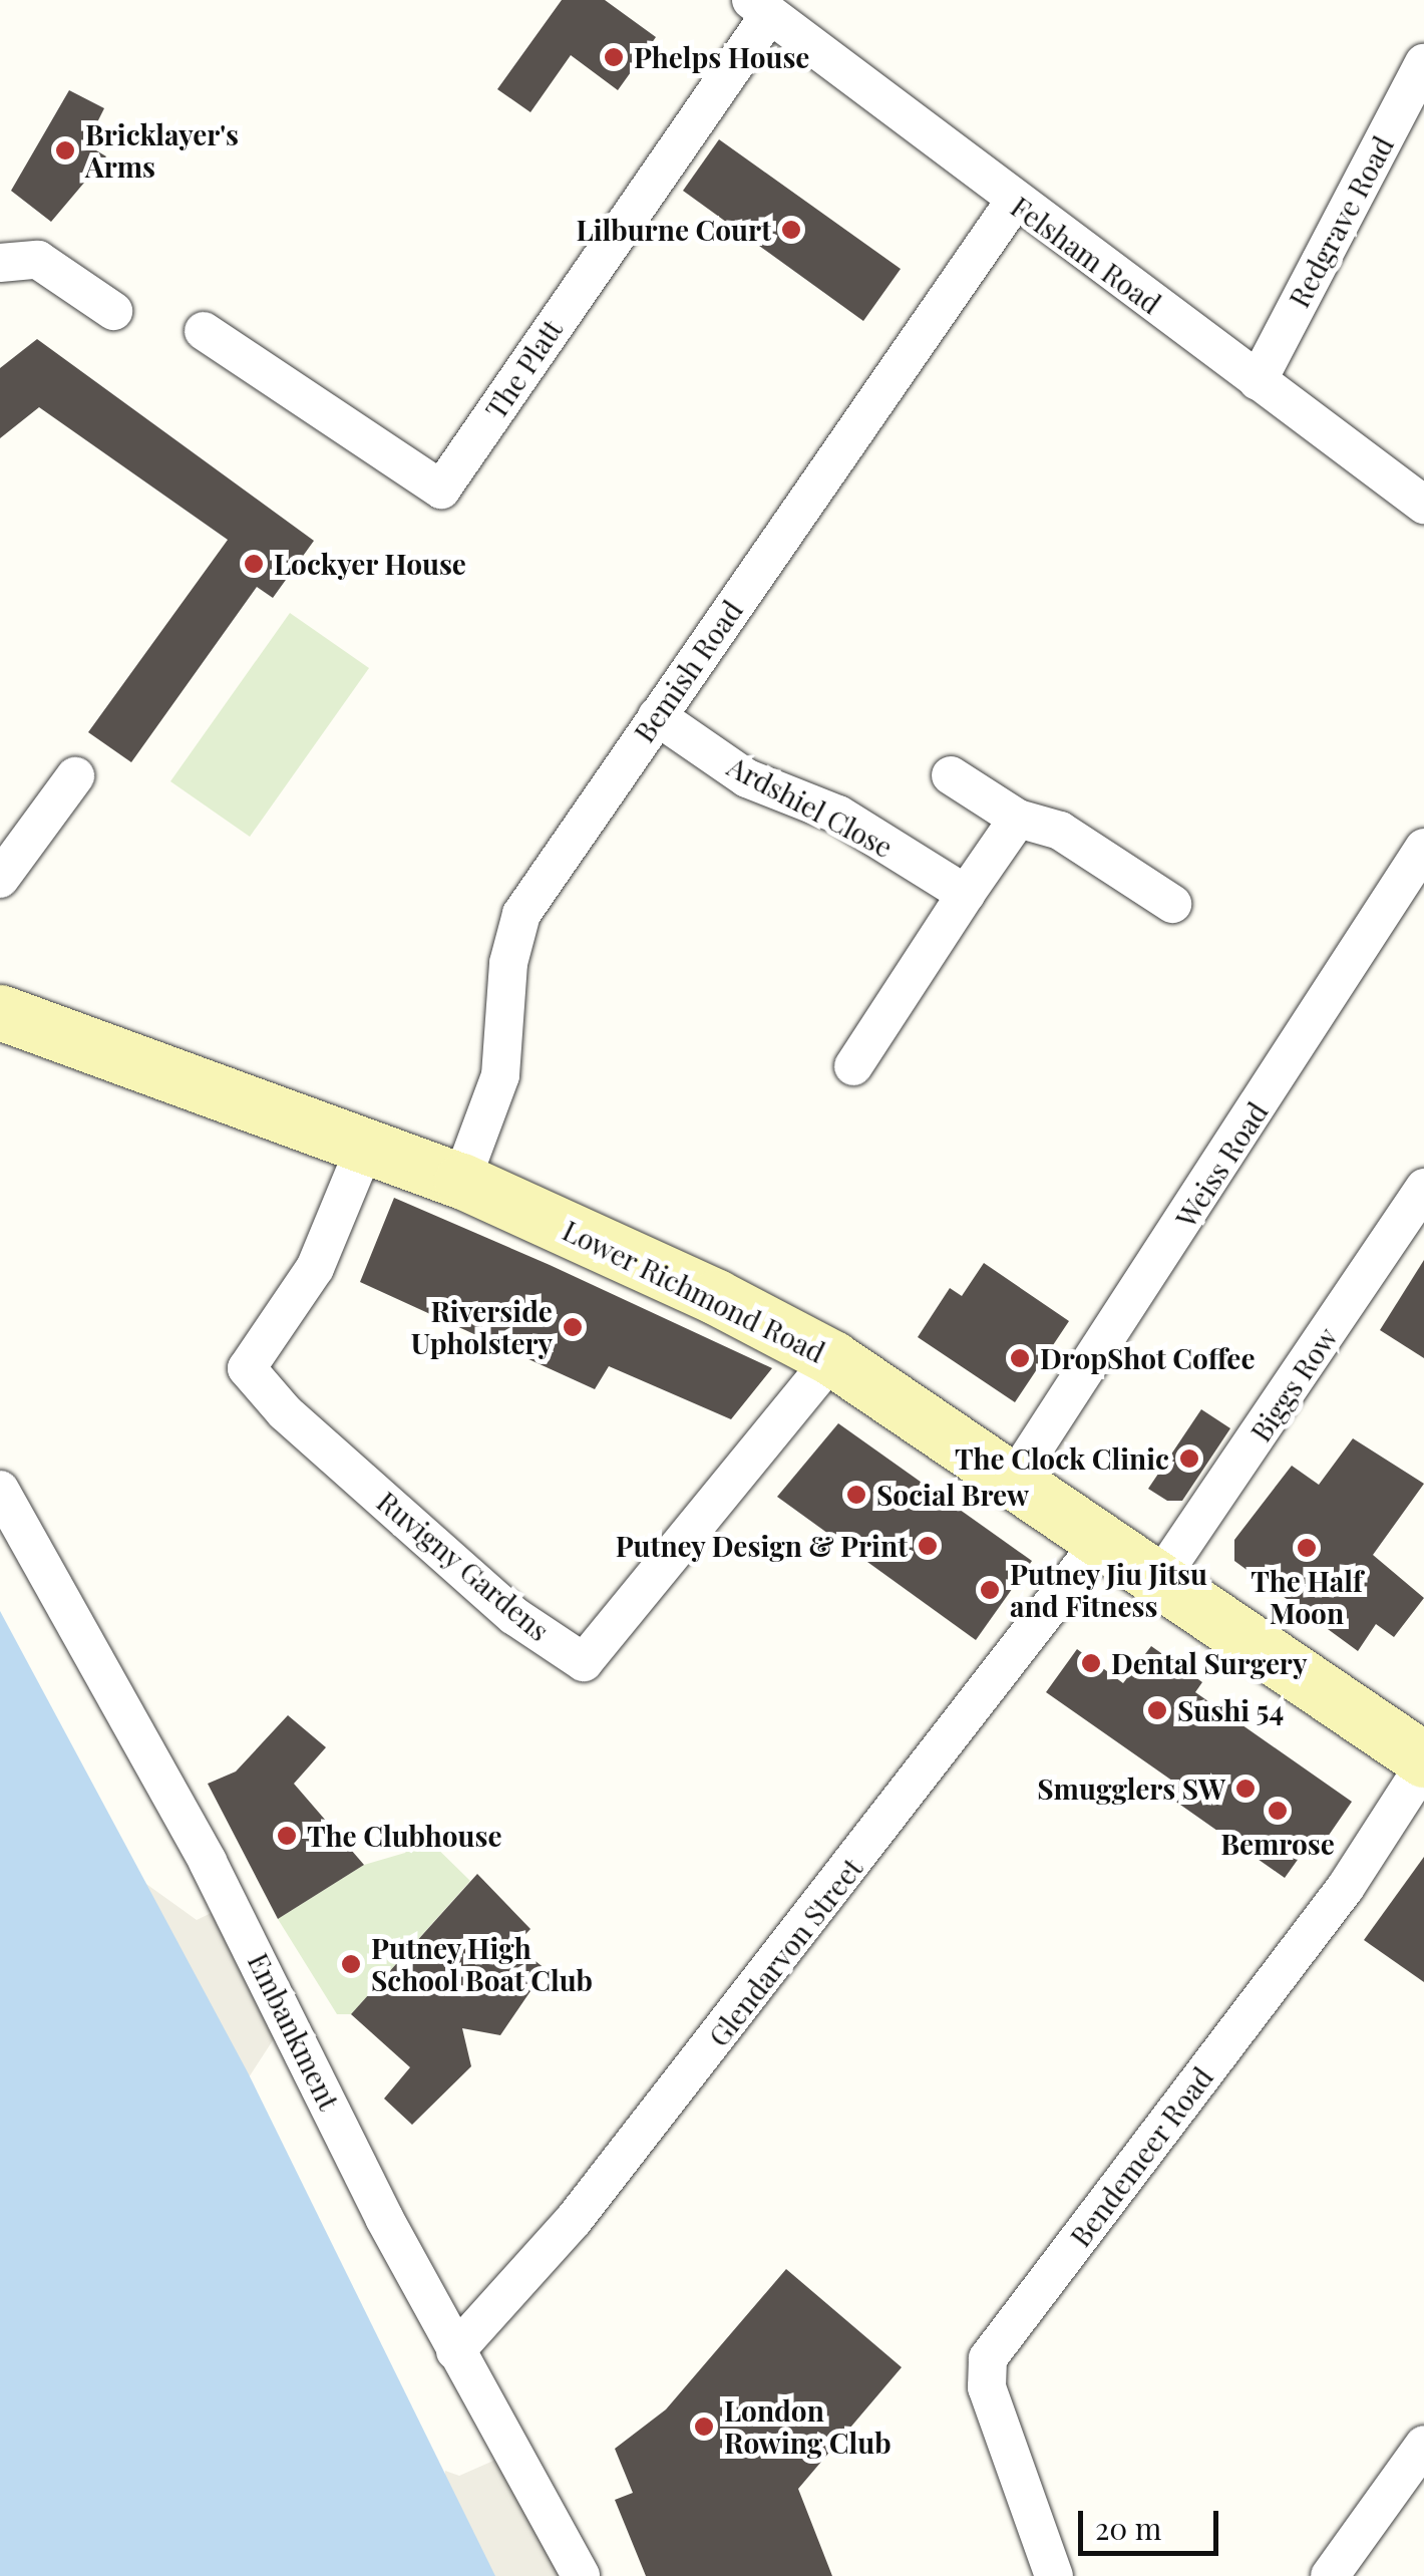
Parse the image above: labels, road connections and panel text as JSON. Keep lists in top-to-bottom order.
{
  "streets": {
    "main road": ["Lower Richmond Road"],
    "street": [
      "Redgrave Road",
      "Felsham Road",
      "The Platt",
      "Bemish Road",
      "Ardshiel Close",
      "Weiss Road",
      "Biggs Row",
      "Ruvigny Gardens",
      "Glendarvon Street",
      "Embankment",
      "Bendemeer Road"
    ]
  },
  "crossings": [
    ["Redgrave Road", "Felsham Road"],
    ["Felsham Road", "The Platt"],
    ["Felsham Road", "Bemish Road"],
    ["Bemish Road", "Ardshiel Close"],
    ["Bemish Road", "Lower Richmond Road"],
    ["Weiss Road", "Lower Richmond Road"],
    ["Lower Richmond Road", "Biggs Row"],
    ["Lower Richmond Road", "Ruvigny Gardens"],
    ["Lower Richmond Road", "Glendarvon Street"],
    ["Lower Richmond Road", "Bendemeer Road"],
    ["Glendarvon Street", "Embankment"]
  ],
  "places": [
    "Phelps House",
    "Bricklayer's Arms",
    "Lilburne Court",
    "Lockyer House",
    "Riverside Upholstery",
    "DropShot Coffee",
    "The Clock Clinic",
    "Social Brew",
    "Putney Design & Print",
    "The Half Moon",
    "Putney Jiu Jitsu and Fitness",
    "Dental Surgery",
    "Sushi 54",
    "Smugglers SW",
    "Bemrose",
    "The Clubhouse",
    "Putney High School Boat Club",
    "London Rowing Club"
  ],
  "scale_bar": "20 m"
}
